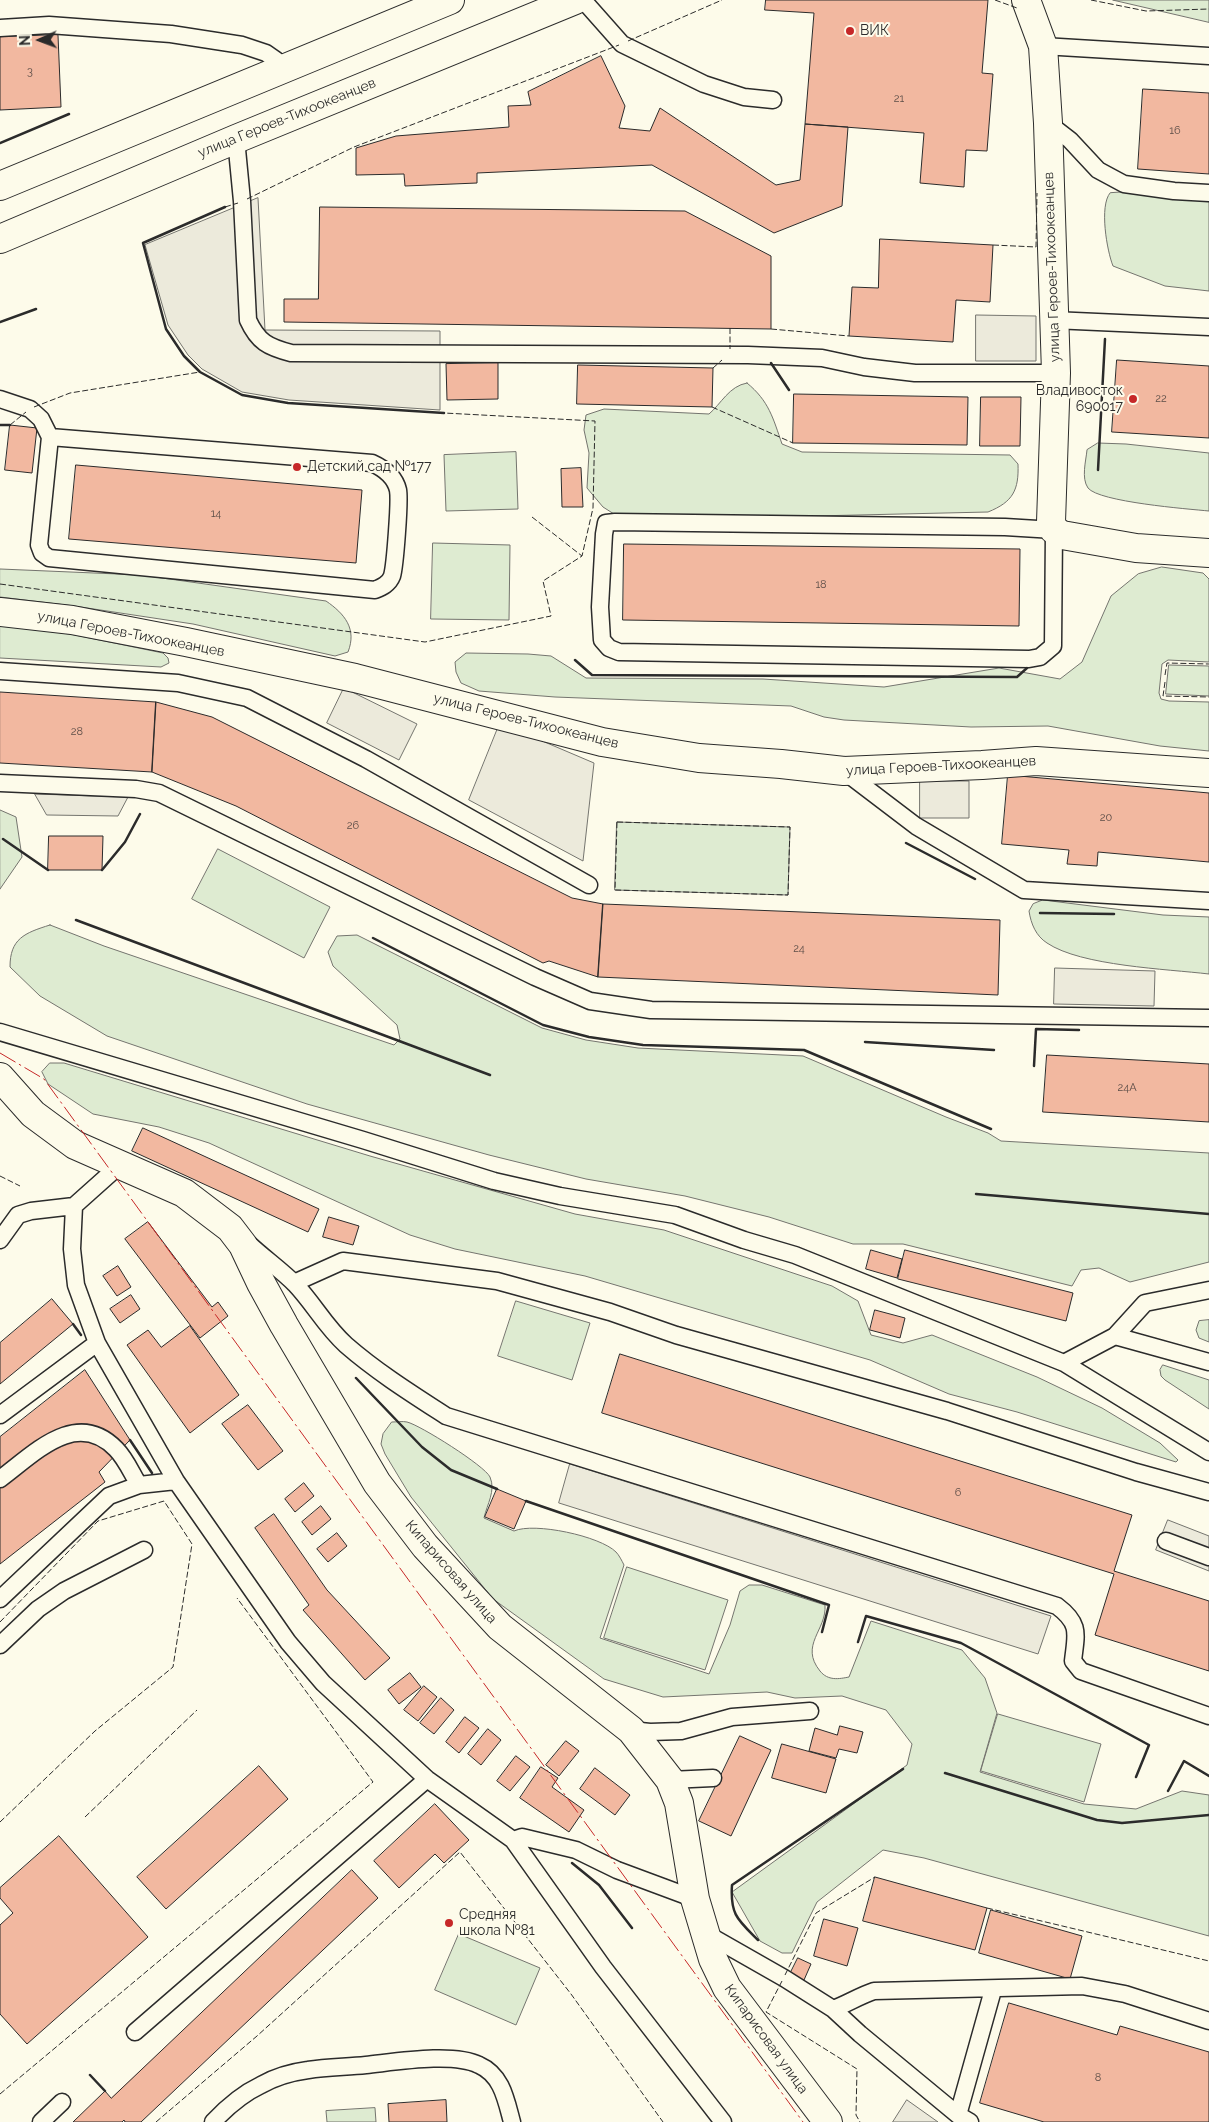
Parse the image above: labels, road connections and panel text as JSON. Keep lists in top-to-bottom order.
{
  "streets": {
    "main road": ["улица Героев-Тихоокеанцев", "Кипарисовая улица"]
  },
  "places": [
    "ВИК",
    "Владивосток 690017",
    "Детский сад №177",
    "Средняя школа №81"
  ],
  "house_numbers": [
    "3",
    "21",
    "16",
    "22",
    "14",
    "18",
    "28",
    "20",
    "26",
    "24",
    "24А",
    "6",
    "8"
  ],
  "north": "left"
}
